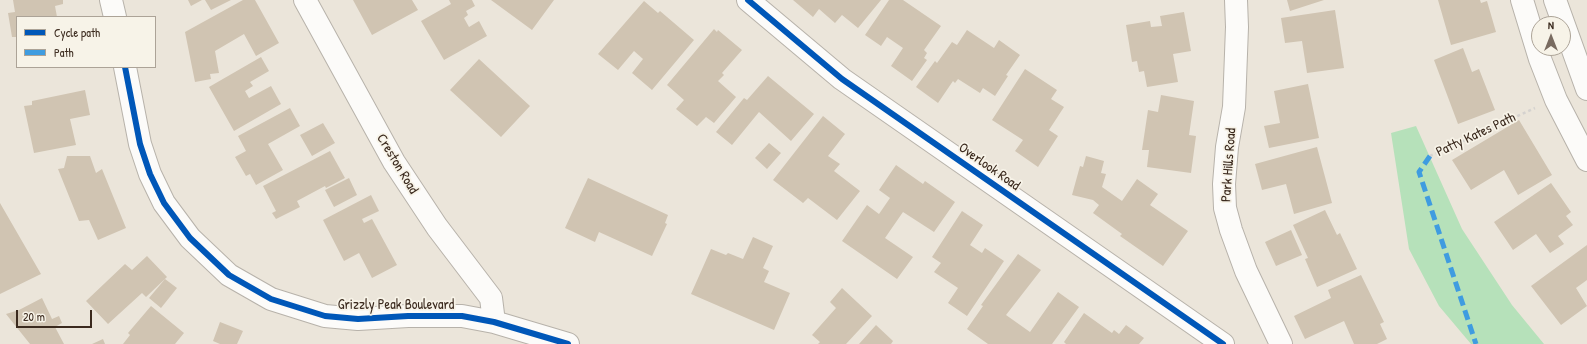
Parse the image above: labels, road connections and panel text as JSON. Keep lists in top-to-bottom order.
{
  "streets": {
    "street": [
      "Creston Road",
      "Park Hills Road",
      "Overlook Road",
      "Grizzly Peak Boulevard"
    ],
    "path": ["Patty Kates Path"]
  },
  "crossings": [
    ["Creston Road", "Grizzly Peak Boulevard"]
  ],
  "legend": ["Cycle path", "Path"],
  "scale_bar": "20 m",
  "north": "top"
}
